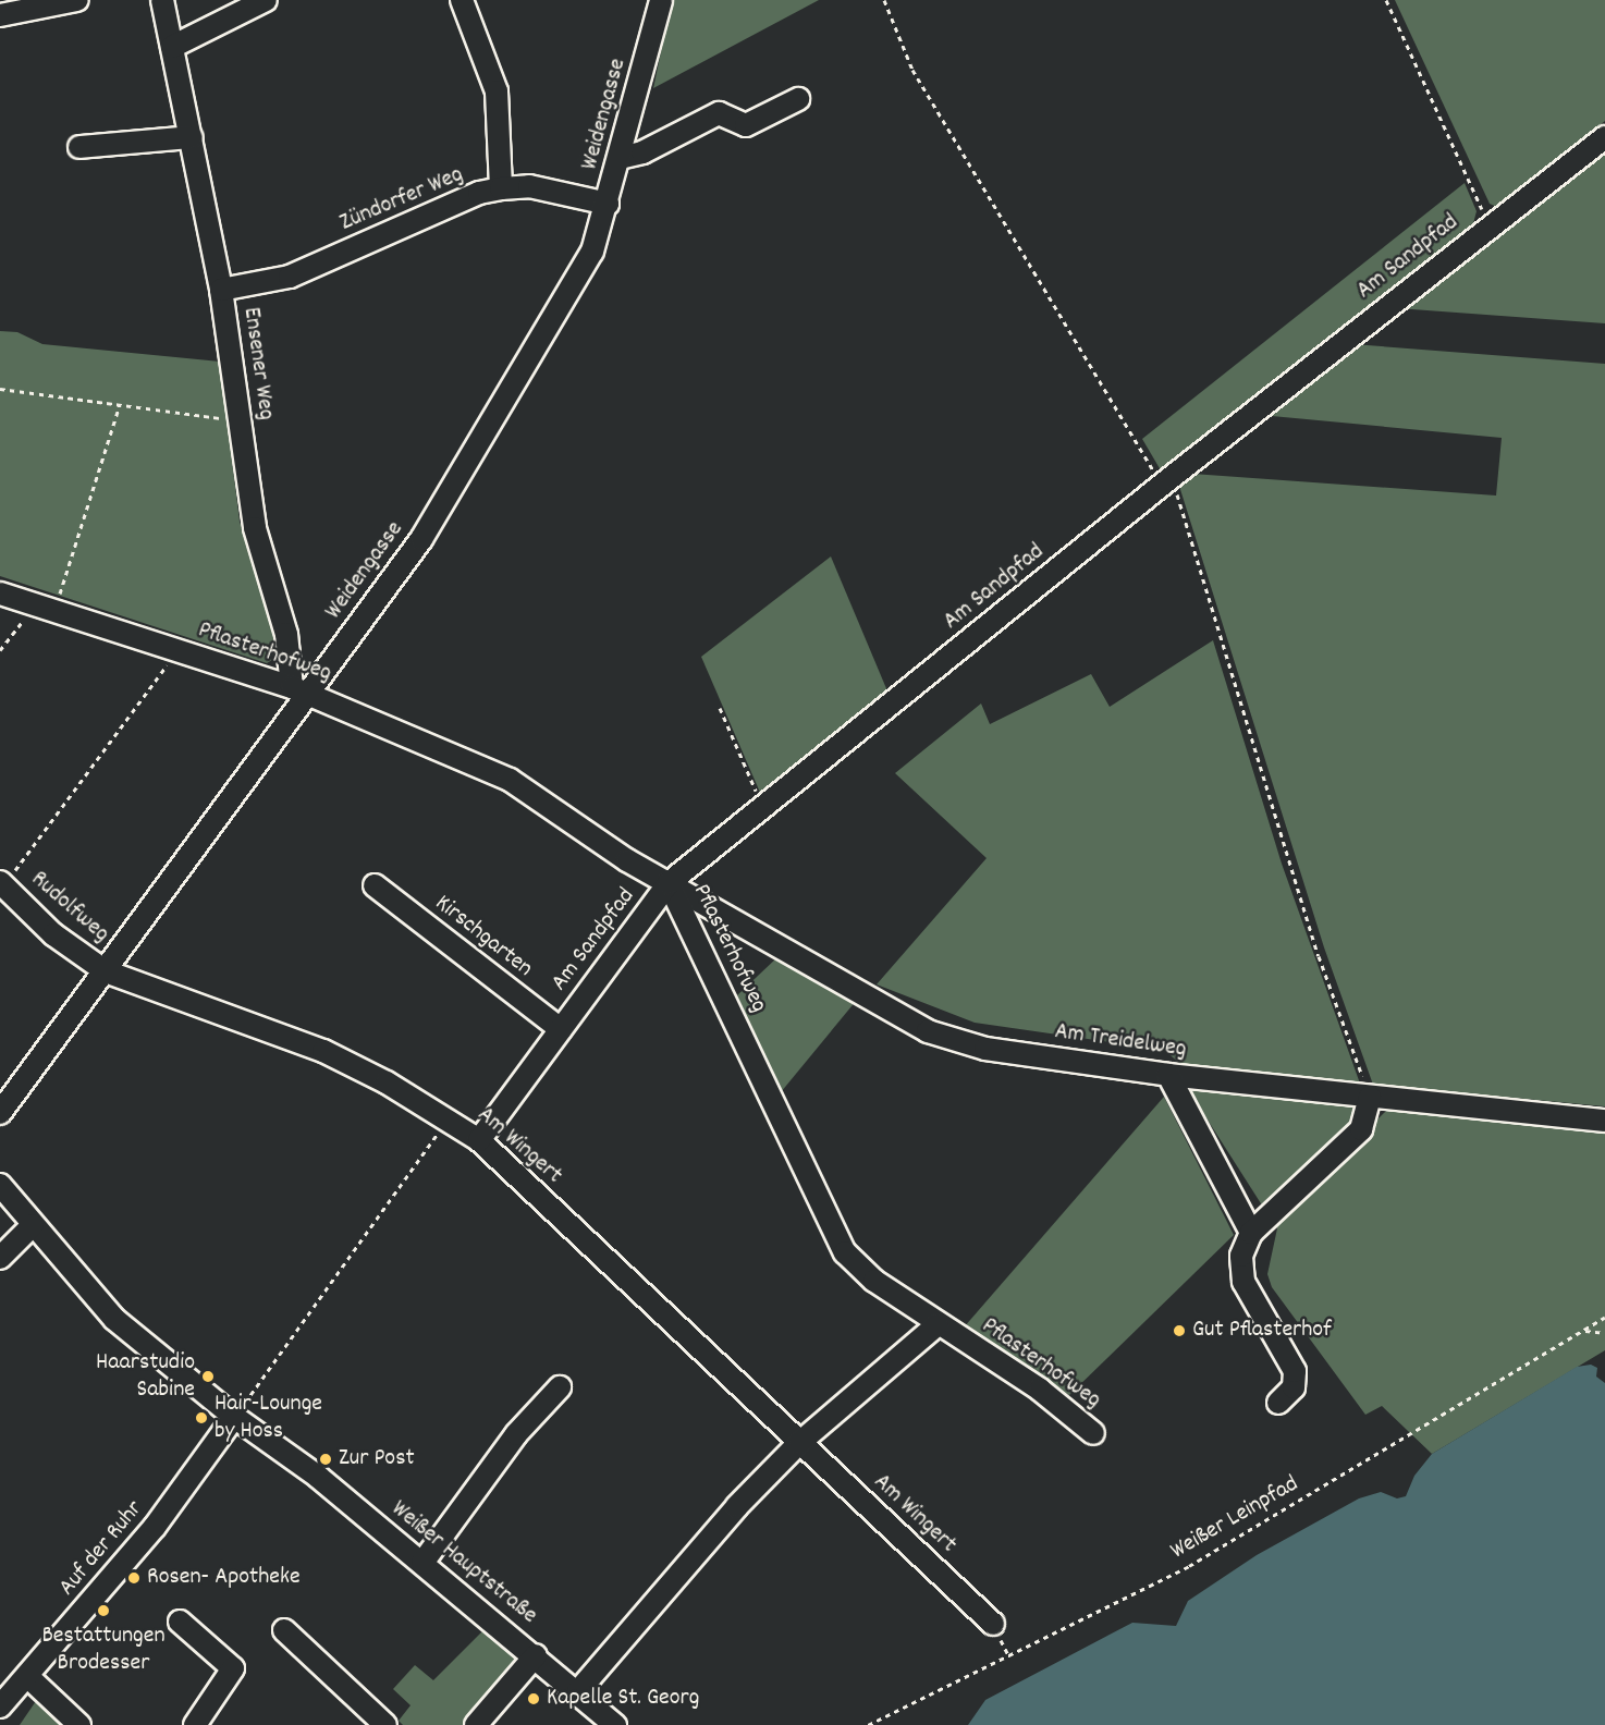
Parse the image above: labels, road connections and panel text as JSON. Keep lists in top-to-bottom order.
{
  "streets": {
    "street": [
      "Weidengasse",
      "Zündorfer Weg",
      "Am Sandpfad",
      "Ensener Weg",
      "Pflasterhofweg",
      "Rudolfweg",
      "Kirschgarten",
      "Am Treidelweg",
      "Am Wingert",
      "Auf der Ruhr",
      "Weißer Hauptstraße"
    ],
    "path": ["Weißer Leinpfad"]
  },
  "crossings": [
    ["Weidengasse", "Zündorfer Weg"],
    ["Weidengasse", "Ensener Weg"],
    ["Weidengasse", "Pflasterhofweg"],
    ["Weidengasse", "Rudolfweg"],
    ["Weidengasse", "Am Wingert"],
    ["Zündorfer Weg", "Ensener Weg"],
    ["Am Sandpfad", "Pflasterhofweg"],
    ["Am Sandpfad", "Kirschgarten"],
    ["Am Sandpfad", "Am Treidelweg"],
    ["Am Sandpfad", "Am Wingert"],
    ["Ensener Weg", "Pflasterhofweg"],
    ["Pflasterhofweg", "Rudolfweg"],
    ["Pflasterhofweg", "Am Treidelweg"],
    ["Rudolfweg", "Am Wingert"],
    ["Auf der Ruhr", "Weißer Hauptstraße"]
  ],
  "places": [
    "Gut Pflasterhof",
    "Haarstudio Sabine",
    "Hair-Lounge by Hoss",
    "Zur Post",
    "Rosen- Apotheke",
    "Bestattungen Brodesser",
    "Kapelle St. Georg"
  ]
}
